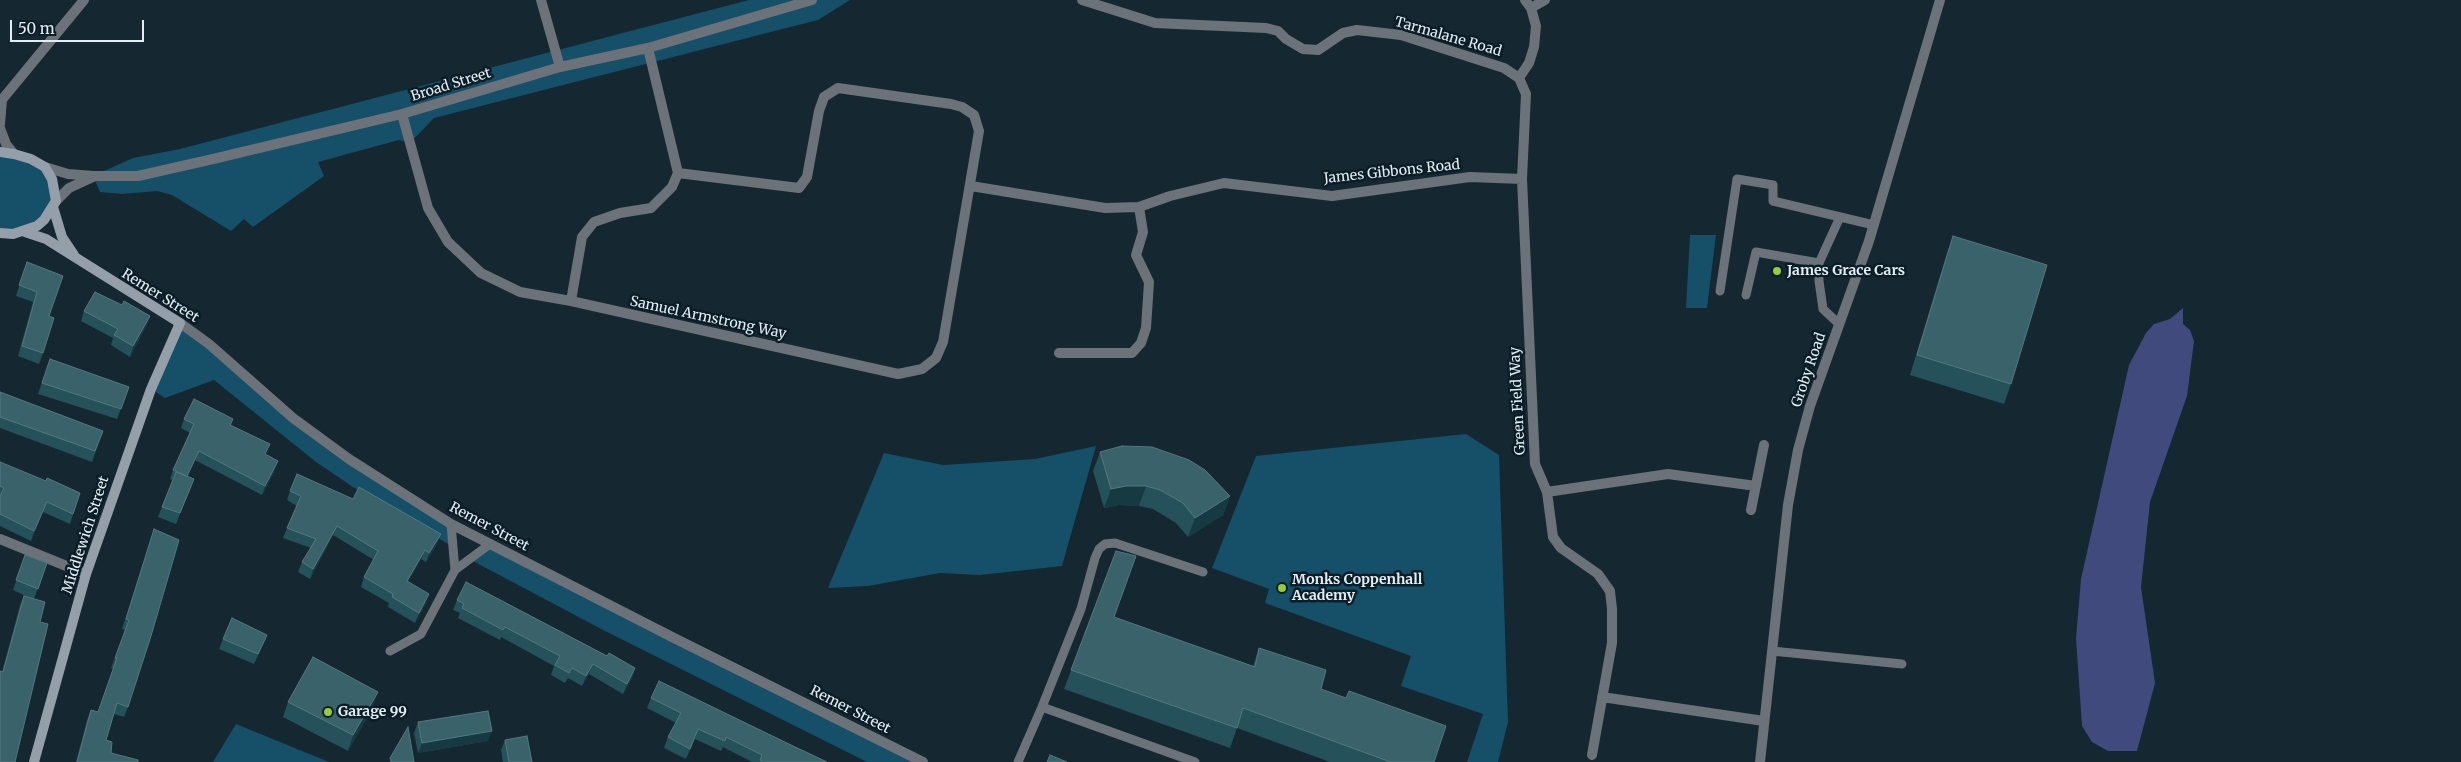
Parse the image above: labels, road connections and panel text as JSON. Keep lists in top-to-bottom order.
{
  "streets": {
    "main road": ["Remer Street", "Middlewich Street"],
    "street": [
      "Tarmalane Road",
      "Broad Street",
      "James Gibbons Road",
      "Samuel Armstrong Way",
      "Groby Road",
      "Green Field Way"
    ]
  },
  "crossings": [
    ["Tarmalane Road", "Green Field Way"],
    ["Broad Street", "Remer Street"],
    ["Broad Street", "Samuel Armstrong Way"],
    ["James Gibbons Road", "Samuel Armstrong Way"],
    ["James Gibbons Road", "Green Field Way"],
    ["Remer Street", "Middlewich Street"]
  ],
  "places": ["James Grace Cars", "Monks Coppenhall Academy", "Garage 99"],
  "scale_bar": "50 m"
}
